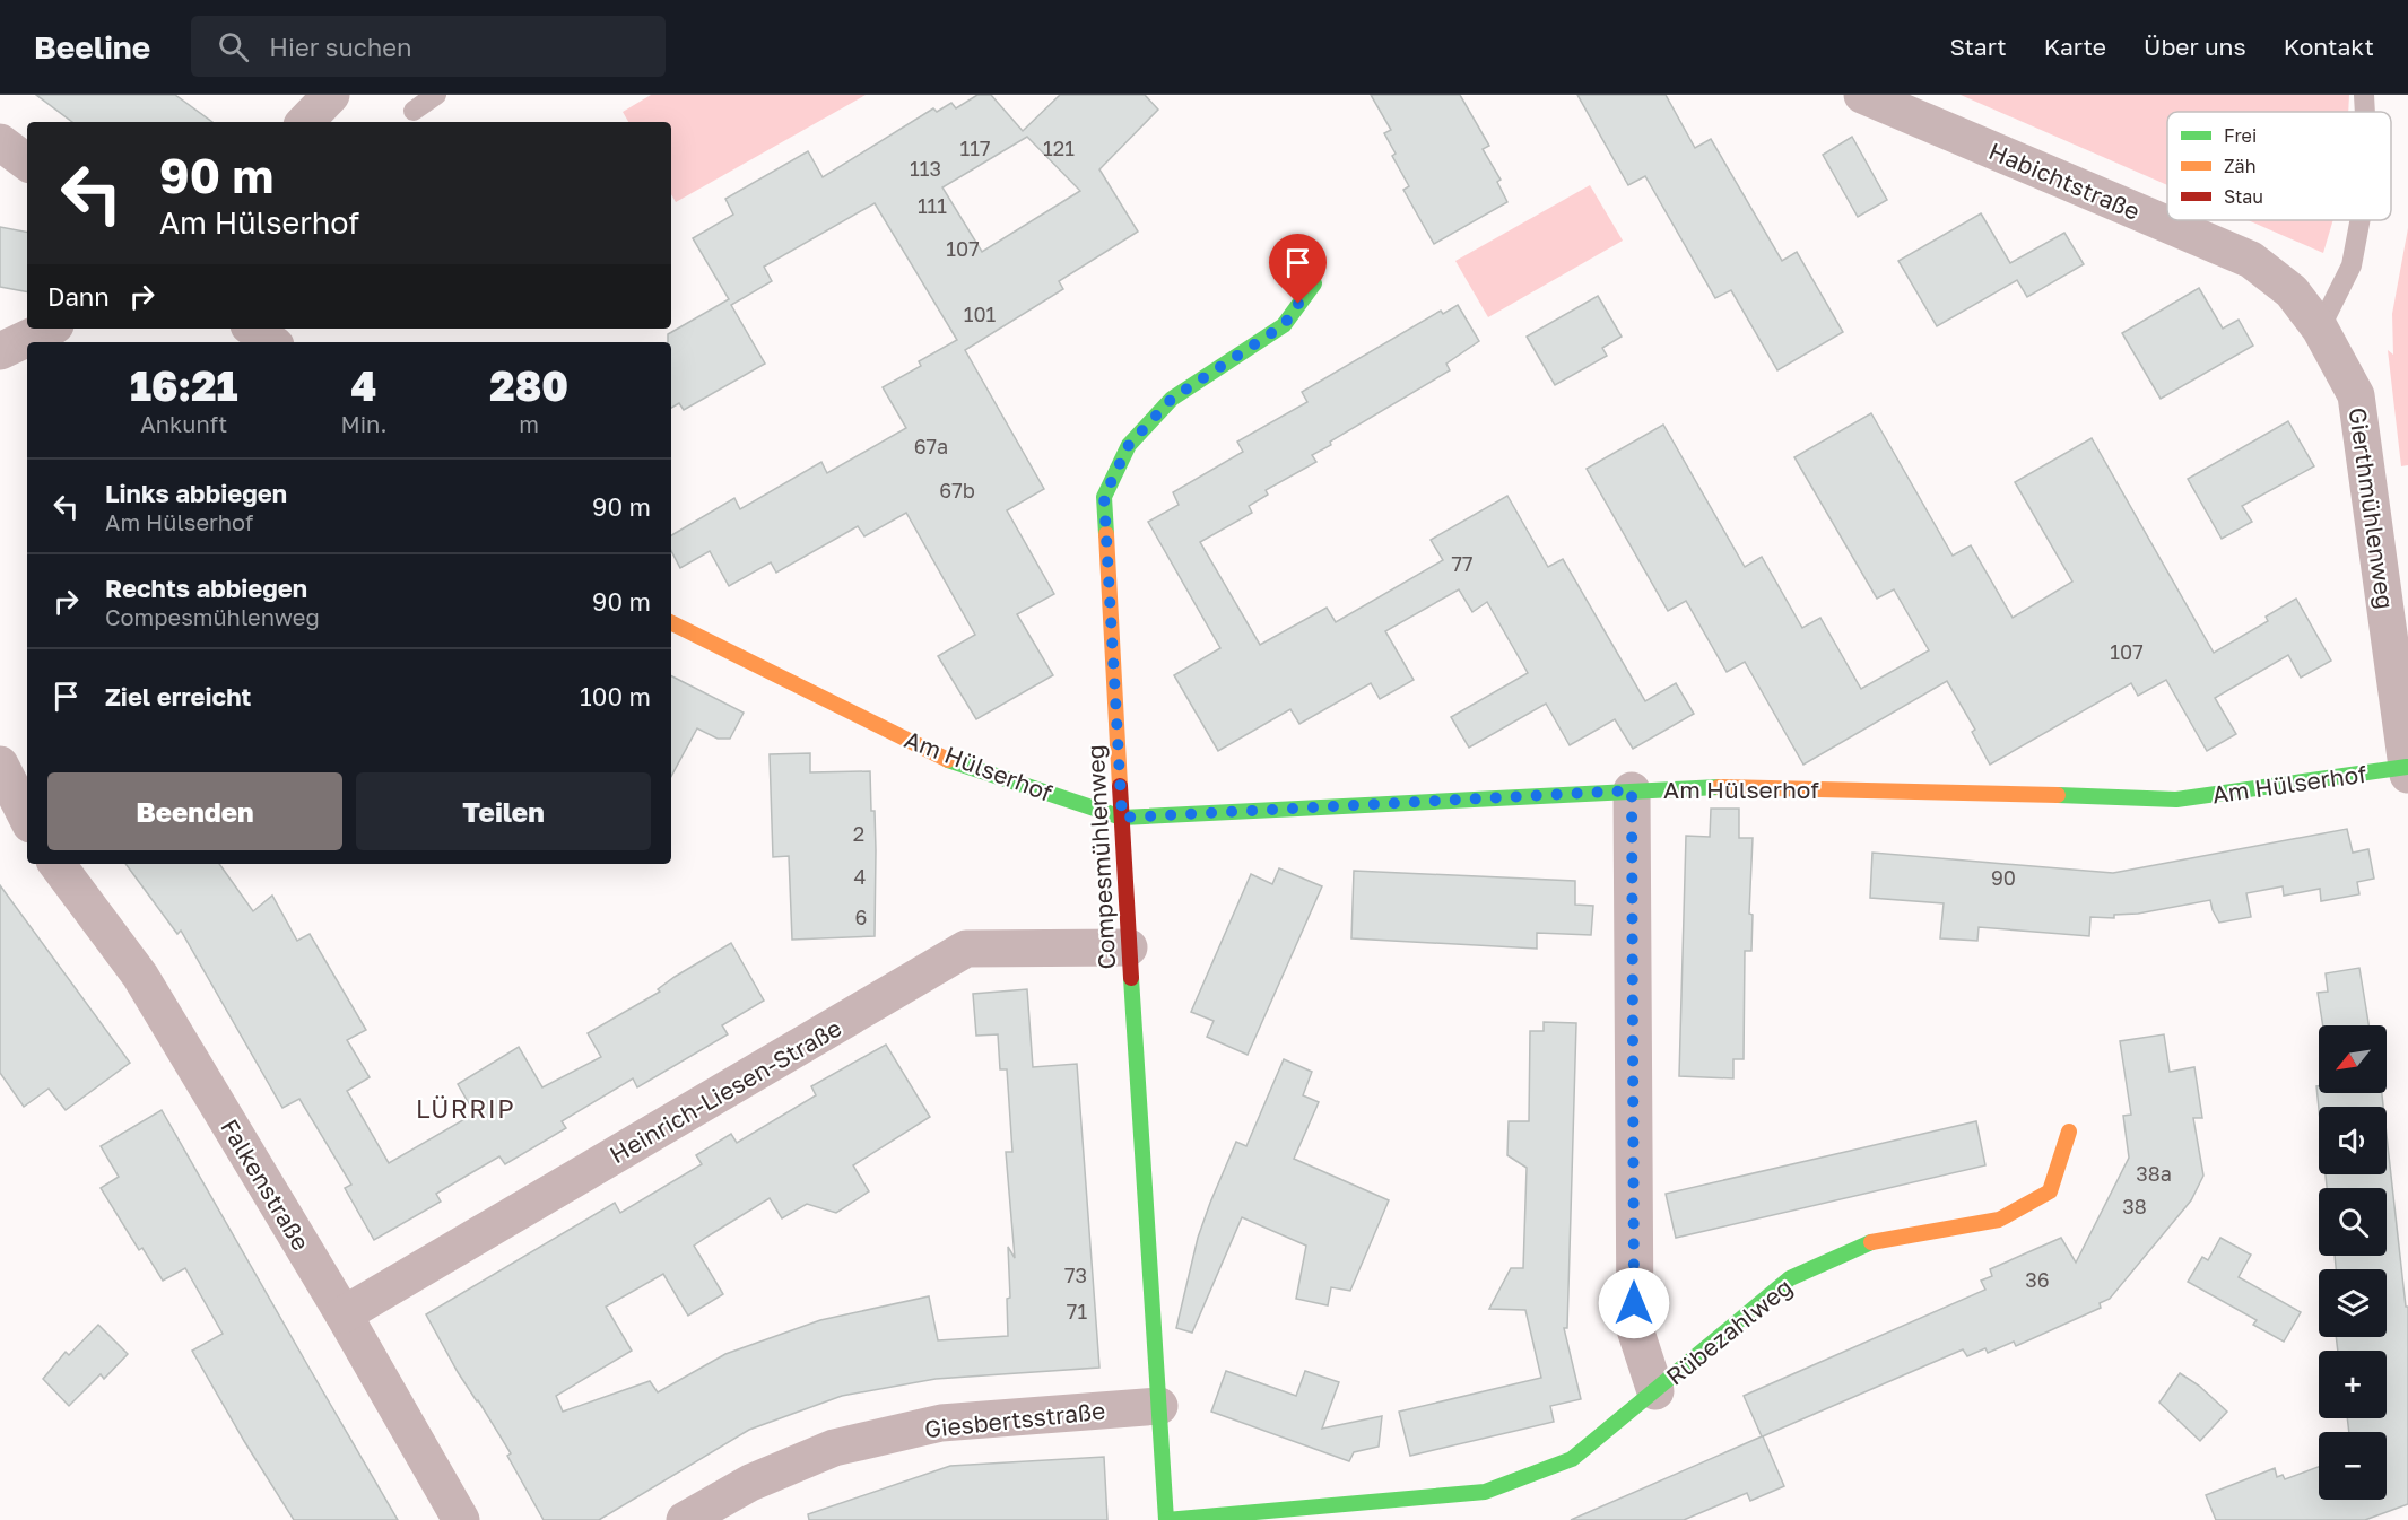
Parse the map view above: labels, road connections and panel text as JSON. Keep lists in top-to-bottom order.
{
  "streets": {
    "street": [
      "Habichtstraße",
      "Gierthmühlenweg",
      "Am Hülserhof",
      "Compesmühlenweg",
      "Heinrich-Liesen-Straße",
      "Falkenstraße",
      "Rübezahlweg",
      "Giesbertsstraße"
    ]
  },
  "crossings": [
    ["Habichtstraße", "Gierthmühlenweg"],
    ["Gierthmühlenweg", "Am Hülserhof"],
    ["Am Hülserhof", "Compesmühlenweg"],
    ["Am Hülserhof", "Rübezahlweg"],
    ["Compesmühlenweg", "Heinrich-Liesen-Straße"],
    ["Compesmühlenweg", "Rübezahlweg"],
    ["Compesmühlenweg", "Giesbertsstraße"],
    ["Heinrich-Liesen-Straße", "Falkenstraße"]
  ],
  "districts": ["LÜRRIP"],
  "house_numbers": [
    "117",
    "121",
    "113",
    "111",
    "107",
    "101",
    "67a",
    "67b",
    "77",
    "107",
    "2",
    "4",
    "90",
    "6",
    "38a",
    "38",
    "73",
    "36",
    "71"
  ],
  "legend": ["Frei", "Zäh", "Stau"],
  "north": "bottom left",
  "page": {
    "header": "Beeline",
    "search": "Hier suchen",
    "nav": [
      "Start",
      "Karte",
      "Über uns",
      "Kontakt"
    ],
    "turn": ["90 m", "Am Hülserhof"],
    "then": "Dann",
    "eta": [
      "16:21",
      "Ankunft",
      "4",
      "Min.",
      "280",
      "m"
    ],
    "list": [
      {
        "name": "Links abbiegen",
        "note": "Am Hülserhof",
        "value": "90 m"
      },
      {
        "name": "Rechts abbiegen",
        "note": "Compesmühlenweg",
        "value": "90 m"
      },
      {
        "name": "Ziel erreicht",
        "value": "100 m"
      }
    ],
    "buttons": ["Beenden", "Teilen"],
    "map_buttons": ["+", "−"]
  }
}
